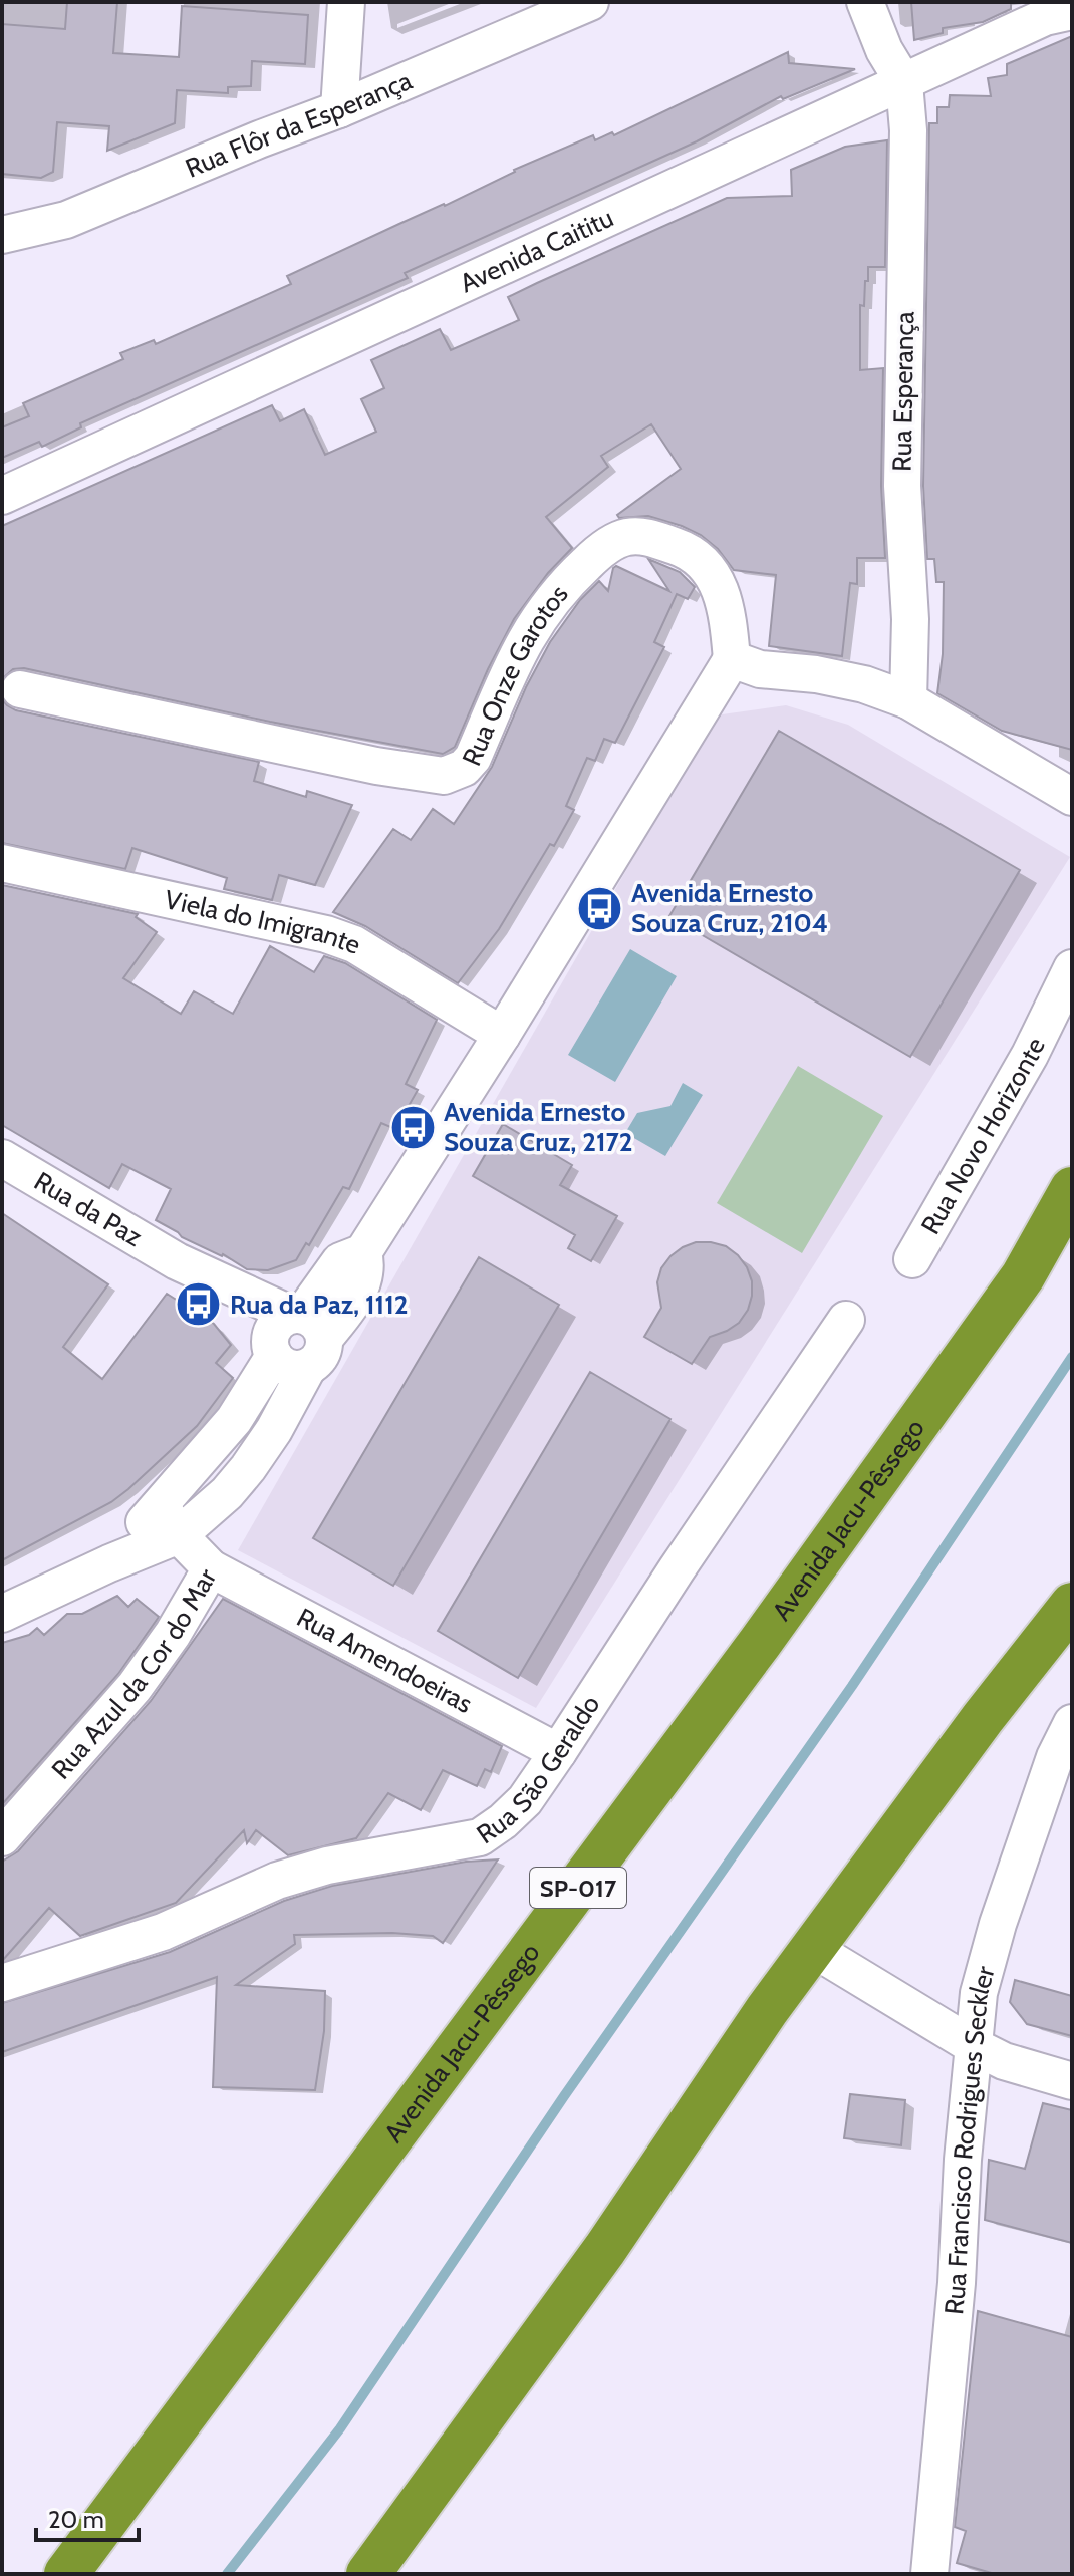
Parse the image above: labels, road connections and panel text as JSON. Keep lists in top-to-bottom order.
{
  "streets": {
    "highway": ["Avenida Jacu-Pêssego", "SP-017"],
    "street": [
      "Rua Flôr da Esperança",
      "Avenida Caititu",
      "Rua Esperança",
      "Rua Onze Garotos",
      "Viela do Imigrante",
      "Rua Novo Horizonte",
      "Rua da Paz",
      "Rua Amendoeiras",
      "Rua Azul da Cor do Mar",
      "Rua São Geraldo",
      "Rua Francisco Rodrigues Seckler"
    ]
  },
  "crossings": [
    ["Avenida Caititu", "Rua Esperança"],
    ["Rua Amendoeiras", "Rua Azul da Cor do Mar"],
    ["Rua Amendoeiras", "Rua São Geraldo"]
  ],
  "places": {
    "bus stop": ["Avenida Ernesto Souza Cruz, 2104", "Avenida Ernesto Souza Cruz, 2172", "Rua da Paz, 1112"]
  },
  "scale_bar": "20 m"
}
